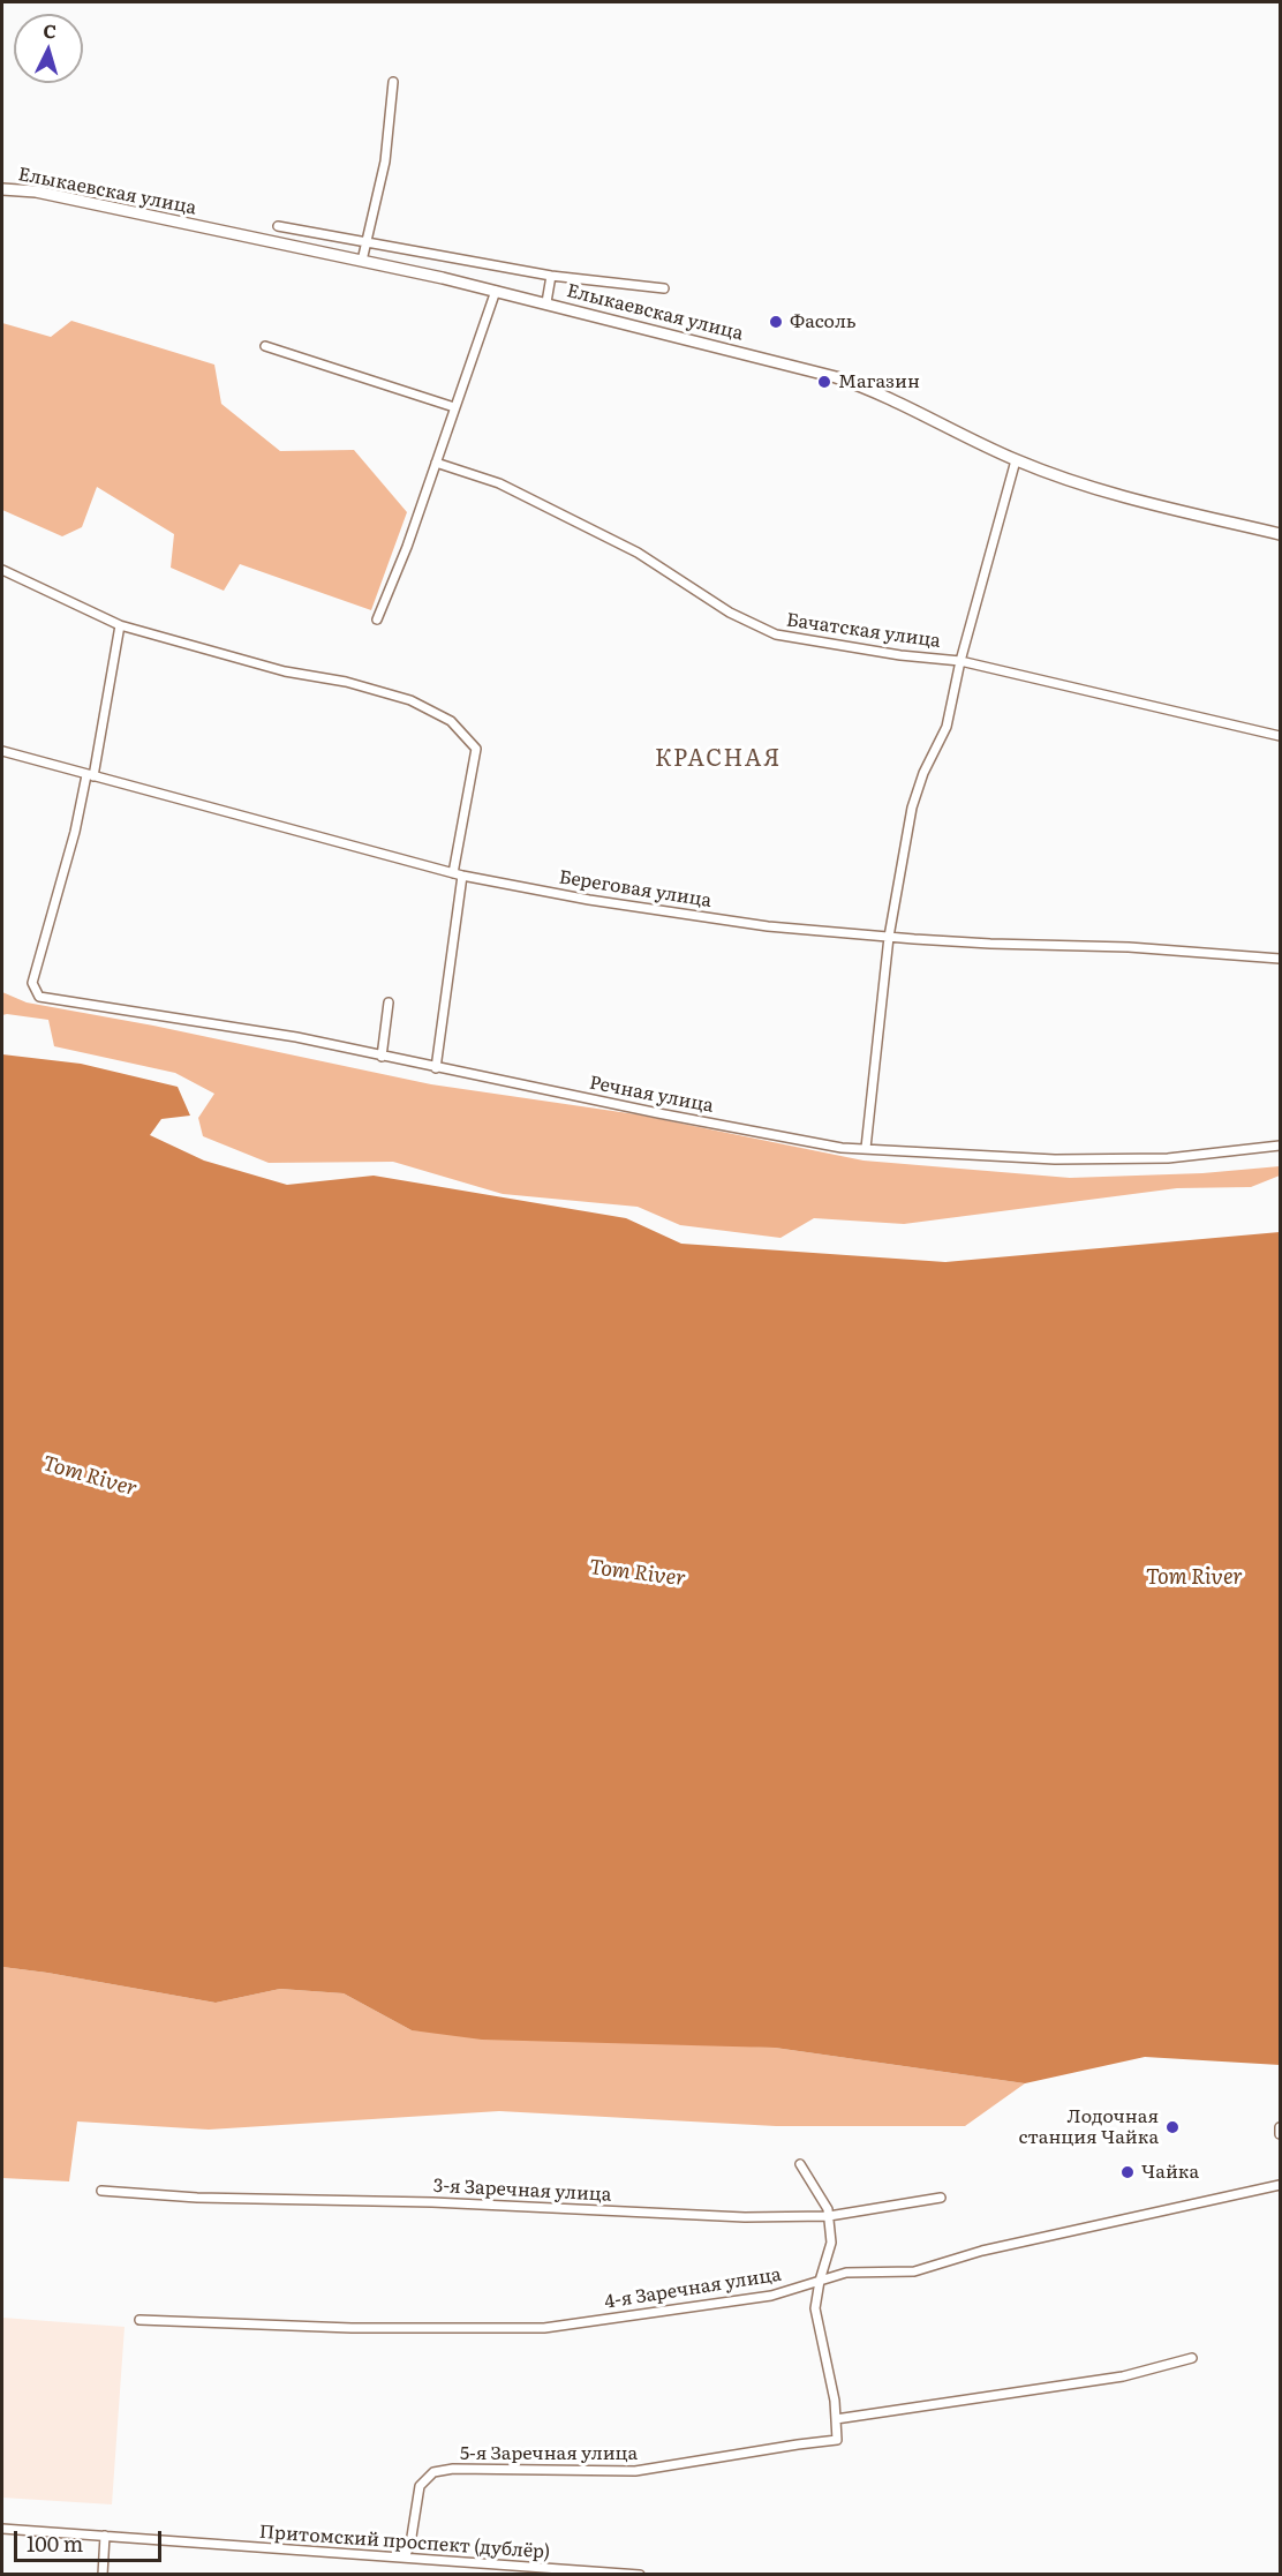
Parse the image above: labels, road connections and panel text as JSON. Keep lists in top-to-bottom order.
{
  "streets": {
    "street": [
      "Елыкаевская улица",
      "Бачатская улица",
      "Береговая улица",
      "Речная улица",
      "3-я Заречная улица",
      "4-я Заречная улица",
      "5-я Заречная улица",
      "Притомский проспект (дублёр)"
    ]
  },
  "crossings": [
    ["Береговая улица", "Речная улица"],
    ["5-я Заречная улица", "Притомский проспект (дублёр)"]
  ],
  "districts": ["КРАСНАЯ"],
  "water": ["Tom River"],
  "places": [
    "Фасоль",
    "Магазин",
    "Лодочная станция Чайка",
    "Чайка"
  ],
  "scale_bar": "100 m",
  "north": "top"
}
